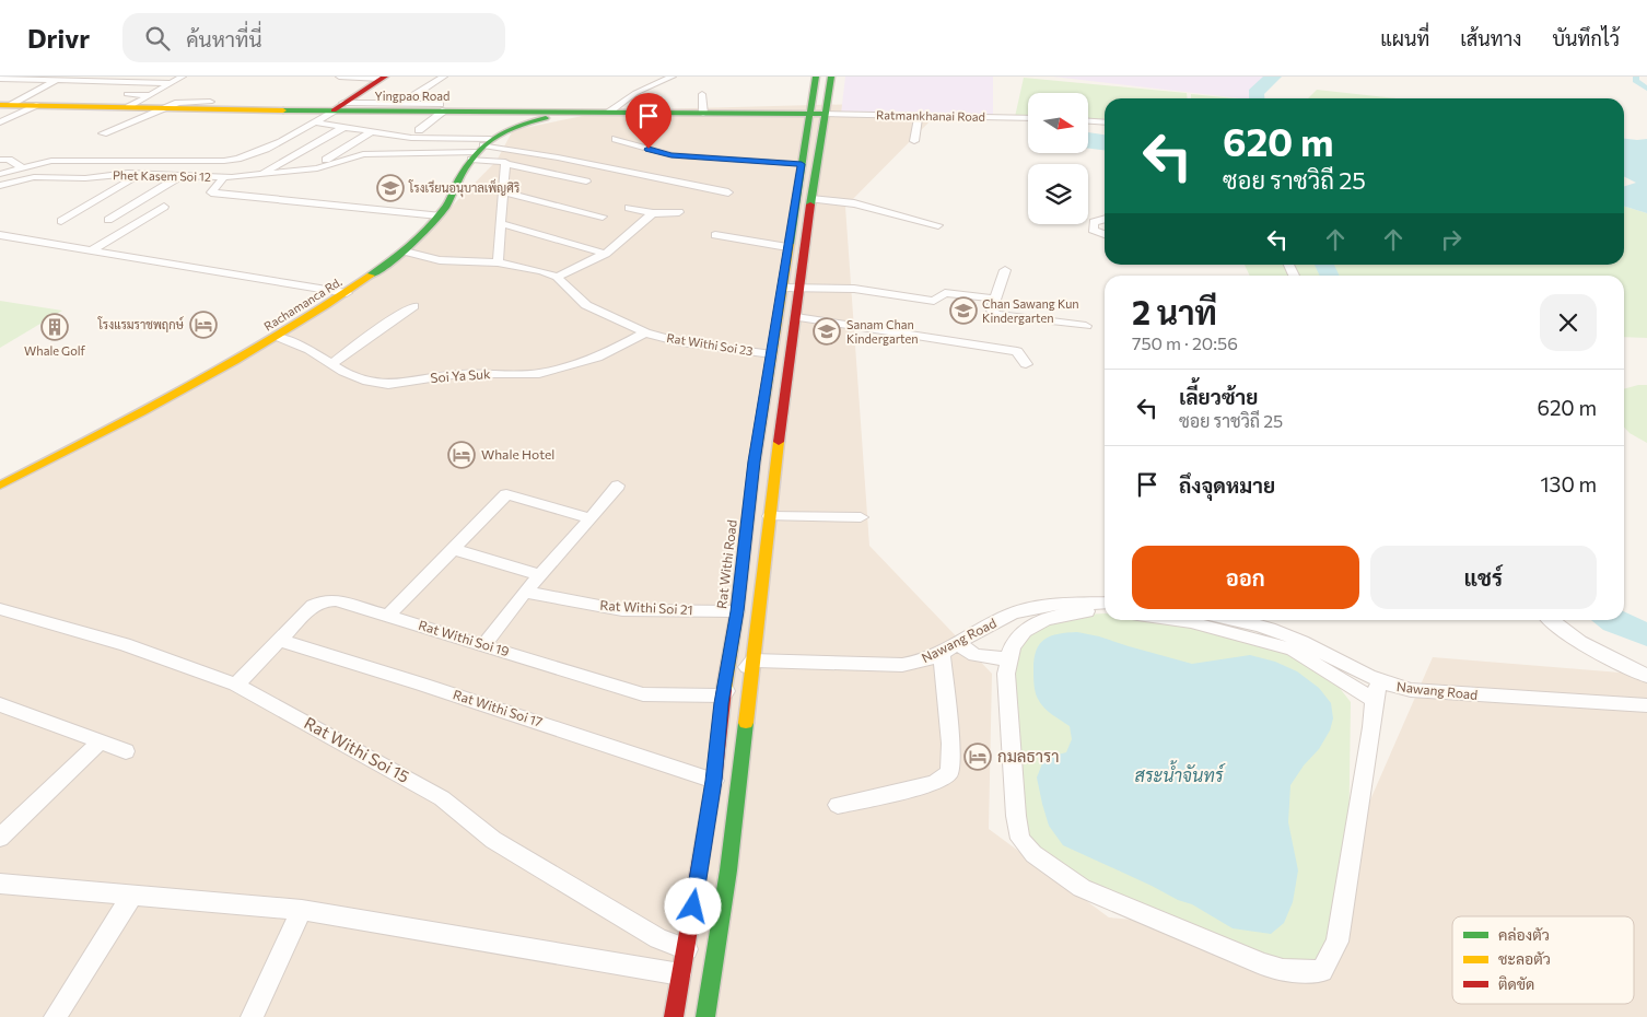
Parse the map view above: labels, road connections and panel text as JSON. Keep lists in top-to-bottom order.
{
  "streets": {
    "main road": ["Yingpao Road", "Rachamanca Rd.", "Rat Withi Road"],
    "street": [
      "Ratmankhanai Road",
      "Phet Kasem Soi 12",
      "Rat Withi Soi 23",
      "Soi Ya Suk",
      "Rat Withi Soi 21",
      "Rat Withi Soi 19",
      "Nawang Road",
      "Rat Withi Soi 17",
      "Rat Withi Soi 15"
    ]
  },
  "crossings": [
    ["Yingpao Road", "Ratmankhanai Road"],
    ["Yingpao Road", "Rachamanca Rd."],
    ["Yingpao Road", "Rat Withi Road"],
    ["Phet Kasem Soi 12", "Rachamanca Rd."],
    ["Rachamanca Rd.", "Rat Withi Soi 23"],
    ["Rachamanca Rd.", "Soi Ya Suk"],
    ["Rat Withi Soi 23", "Soi Ya Suk"],
    ["Rat Withi Soi 23", "Rat Withi Road"],
    ["Rat Withi Road", "Rat Withi Soi 21"],
    ["Rat Withi Road", "Rat Withi Soi 19"],
    ["Rat Withi Road", "Rat Withi Soi 17"],
    ["Rat Withi Road", "Rat Withi Soi 15"],
    ["Rat Withi Soi 19", "Rat Withi Soi 17"],
    ["Rat Withi Soi 19", "Rat Withi Soi 15"]
  ],
  "water": ["สระน้ำจันทร์"],
  "places": {
    "school or university": ["โรงเรียนอนุบาลเพ็ญศิริ", "Chan Sawang Kun Kindergarten", "Sanam Chan Kindergarten"],
    "hotel": ["โรงแรมราชพฤกษ์", "Whale Hotel", "กมลธารา"],
    "building": ["Whale Golf"]
  },
  "legend": ["คล่องตัว", "ชะลอตัว", "ติดขัด"],
  "north": "right",
  "page": {
    "header": "Drivr",
    "search": "ค้นหาที่นี่",
    "nav": ["แผนที่", "เส้นทาง", "บันทึกไว้"],
    "turn": ["620 m", "ซอย ราชวิถี 25"],
    "heading": ["2 นาที", "750 m · 20:56"],
    "list": [
      {
        "name": "เลี้ยวซ้าย",
        "note": "ซอย ราชวิถี 25",
        "value": "620 m"
      },
      {
        "name": "ถึงจุดหมาย",
        "value": "130 m"
      }
    ],
    "buttons": ["ออก", "แชร์"]
  }
}
